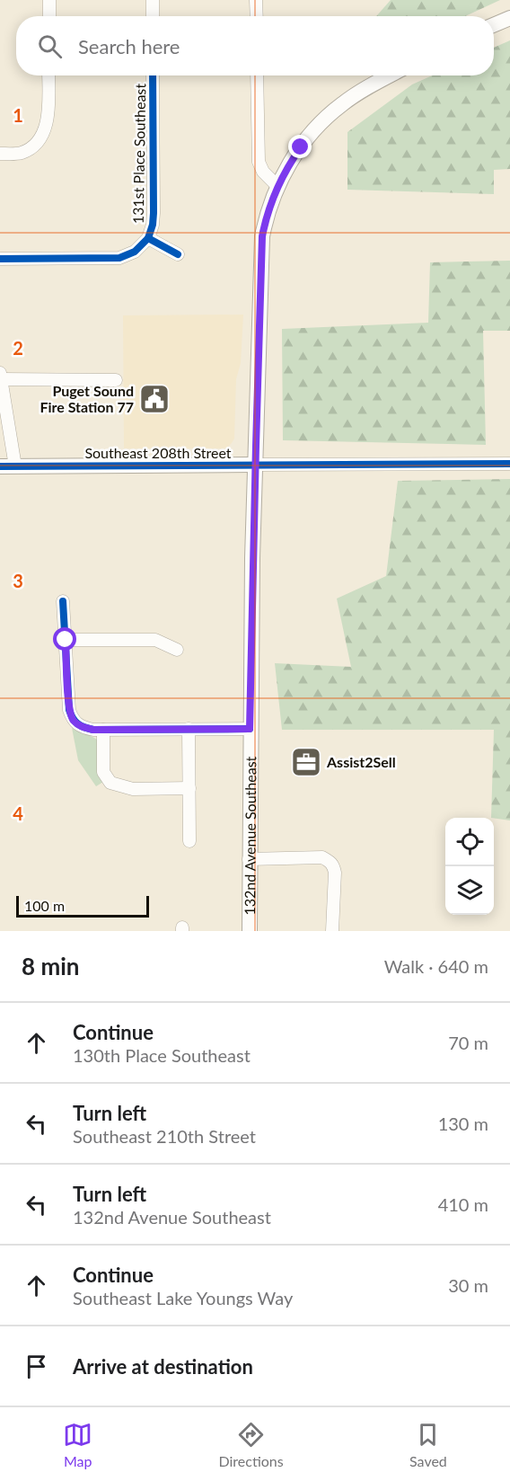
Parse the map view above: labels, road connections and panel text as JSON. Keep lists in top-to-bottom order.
{
  "streets": {
    "main road": ["Southeast 208th Street", "132nd Avenue Southeast"],
    "street": ["131st Place Southeast"]
  },
  "crossings": [
    ["Southeast 208th Street", "132nd Avenue Southeast"]
  ],
  "places": {
    "public building": ["Puget Sound Fire Station 77"],
    "office": ["Assist2Sell"]
  },
  "scale_bar": "100 m",
  "page": {
    "search": "Search here",
    "scale": "100 m",
    "heading": ["8 min", "Walk · 640 m"],
    "list": [
      ["Continue", "130th Place Southeast", "70 m"],
      ["Turn left", "Southeast 210th Street", "130 m"],
      ["Turn left", "132nd Avenue Southeast", "410 m"],
      ["Continue", "Southeast Lake Youngs Way", "30 m"],
      "Arrive at destination"
    ],
    "nav": ["Map", "Directions", "Saved"]
  },
  "grid": {
    "rows": [
      "1",
      "2",
      "3",
      "4"
    ]
  }
}
